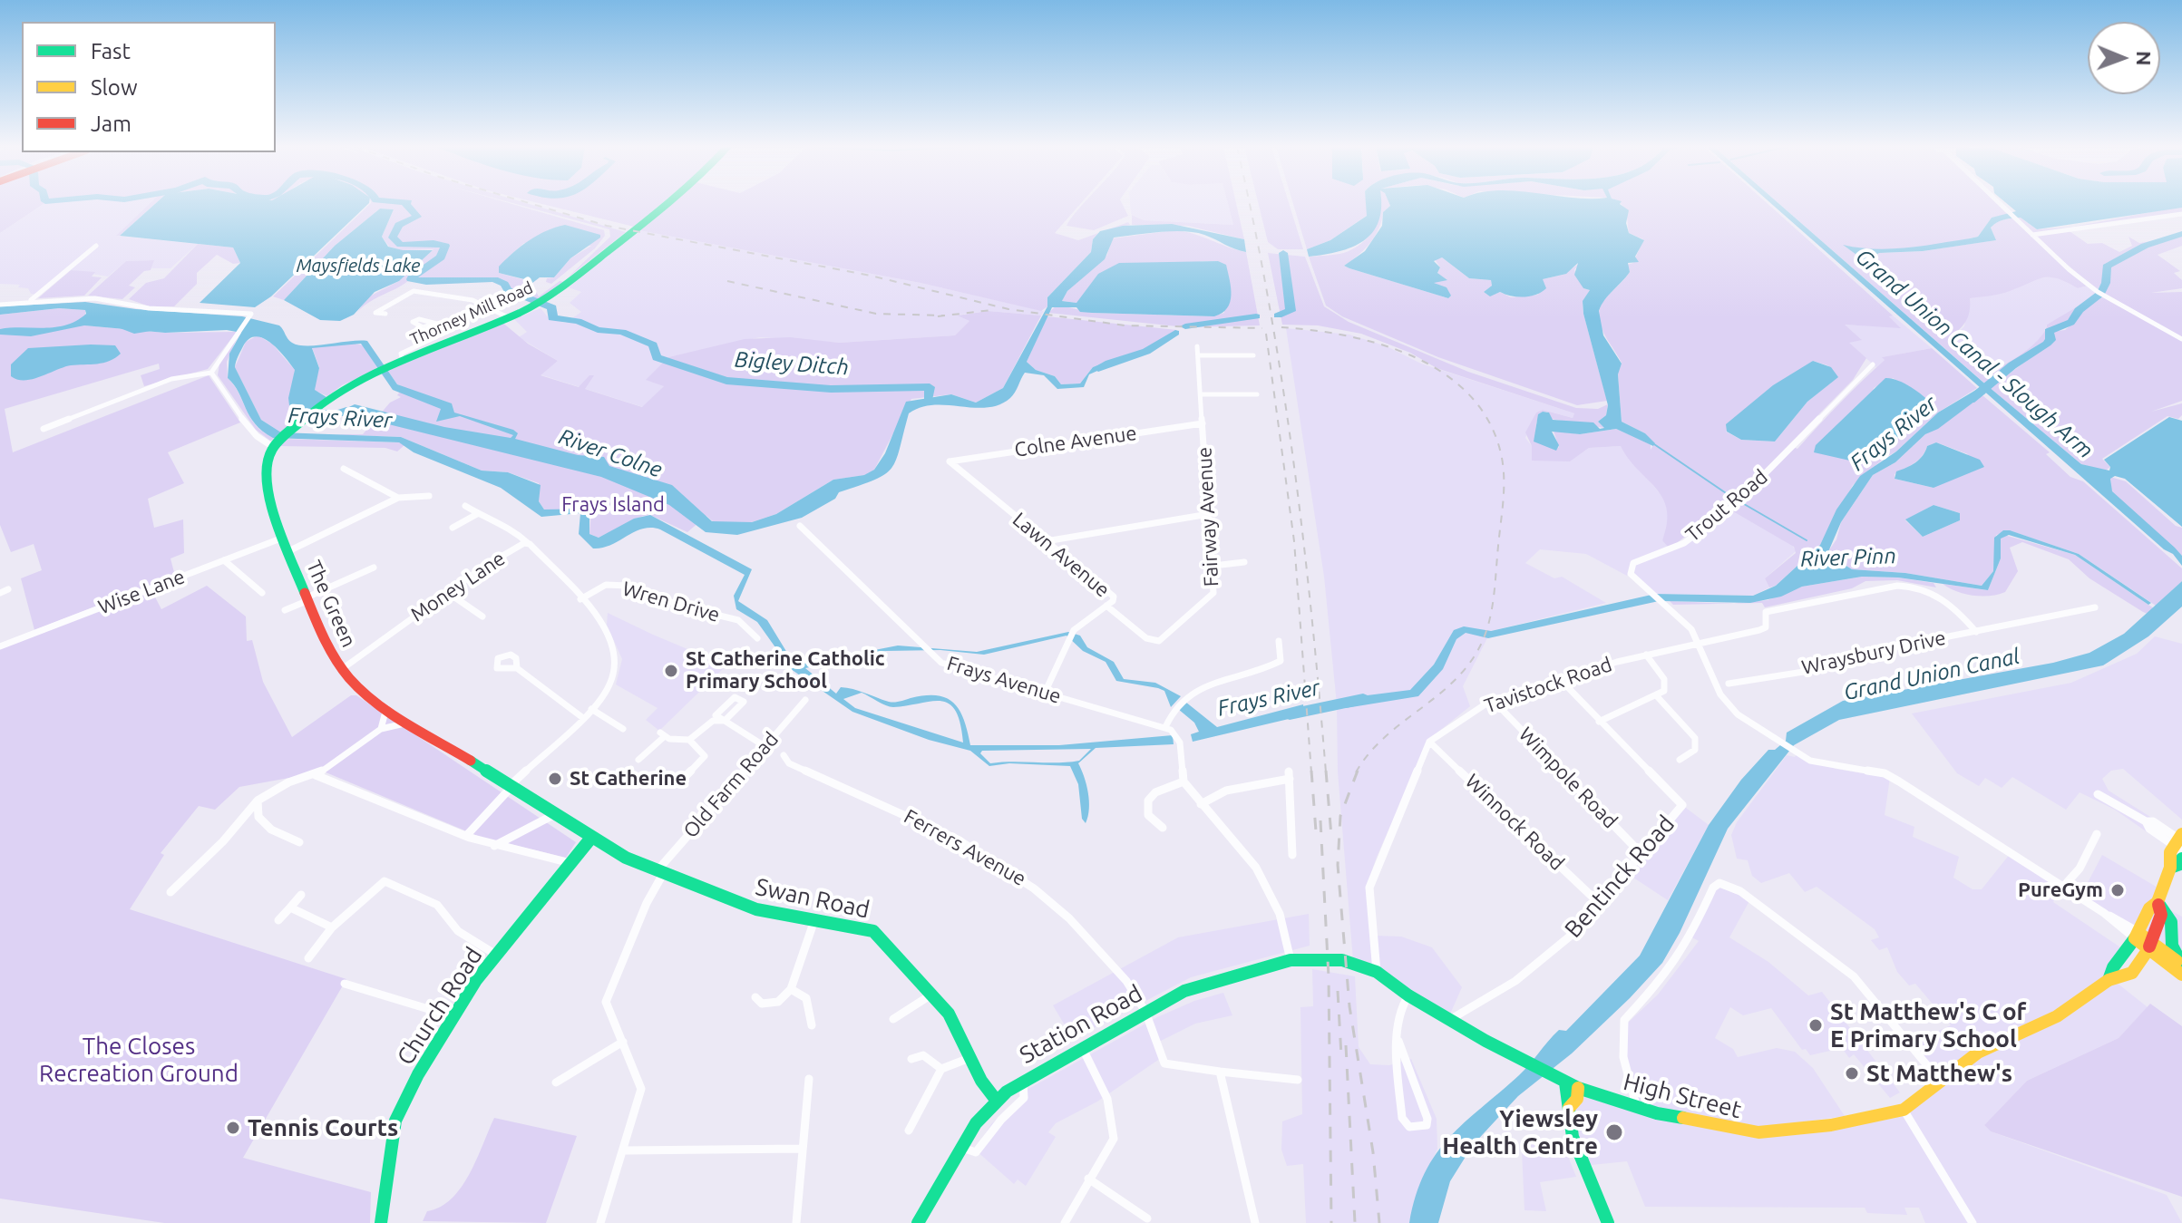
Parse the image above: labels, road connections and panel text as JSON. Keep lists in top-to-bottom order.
{
  "streets": {
    "main road": [
      "Thorney Mill Road",
      "The Green",
      "Swan Road",
      "Church Road",
      "Station Road",
      "High Street"
    ],
    "street": [
      "Colne Avenue",
      "Trout Road",
      "Fairway Avenue",
      "Lawn Avenue",
      "Money Lane",
      "Wise Lane",
      "Wren Drive",
      "Wraysbury Drive",
      "Frays Avenue",
      "Tavistock Road",
      "Wimpole Road",
      "Old Farm Road",
      "Winnock Road",
      "Ferrers Avenue",
      "Bentinck Road"
    ]
  },
  "crossings": [
    ["Thorney Mill Road", "The Green"],
    ["Colne Avenue", "Fairway Avenue"],
    ["Colne Avenue", "Lawn Avenue"],
    ["Trout Road", "Wraysbury Drive"],
    ["Trout Road", "Tavistock Road"],
    ["Trout Road", "High Street"],
    ["Fairway Avenue", "Lawn Avenue"],
    ["Lawn Avenue", "Frays Avenue"],
    ["Money Lane", "Wren Drive"],
    ["Money Lane", "The Green"],
    ["Wise Lane", "The Green"],
    ["The Green", "Swan Road"],
    ["The Green", "Church Road"],
    ["Wraysbury Drive", "Tavistock Road"],
    ["Tavistock Road", "Wimpole Road"],
    ["Tavistock Road", "Winnock Road"],
    ["Wimpole Road", "Bentinck Road"],
    ["Old Farm Road", "Swan Road"],
    ["Winnock Road", "Bentinck Road"],
    ["Ferrers Avenue", "Station Road"],
    ["Bentinck Road", "High Street"],
    ["Swan Road", "Church Road"],
    ["Swan Road", "Station Road"]
  ],
  "water": [
    "Maysfields Lake",
    "Grand Union Canal - Slough Arm",
    "Bigley Ditch",
    "Frays River",
    "River Colne",
    "River Pinn",
    "Grand Union Canal"
  ],
  "parks": ["Frays Island", "The Closes Recreation Ground"],
  "places": [
    "St Catherine Catholic Primary School",
    "St Catherine",
    "PureGym",
    "St Matthew's C of E Primary School",
    "St Matthew's",
    "Tennis Courts",
    "Yiewsley Health Centre"
  ],
  "legend": ["Fast", "Slow", "Jam"],
  "north": "right"
}
